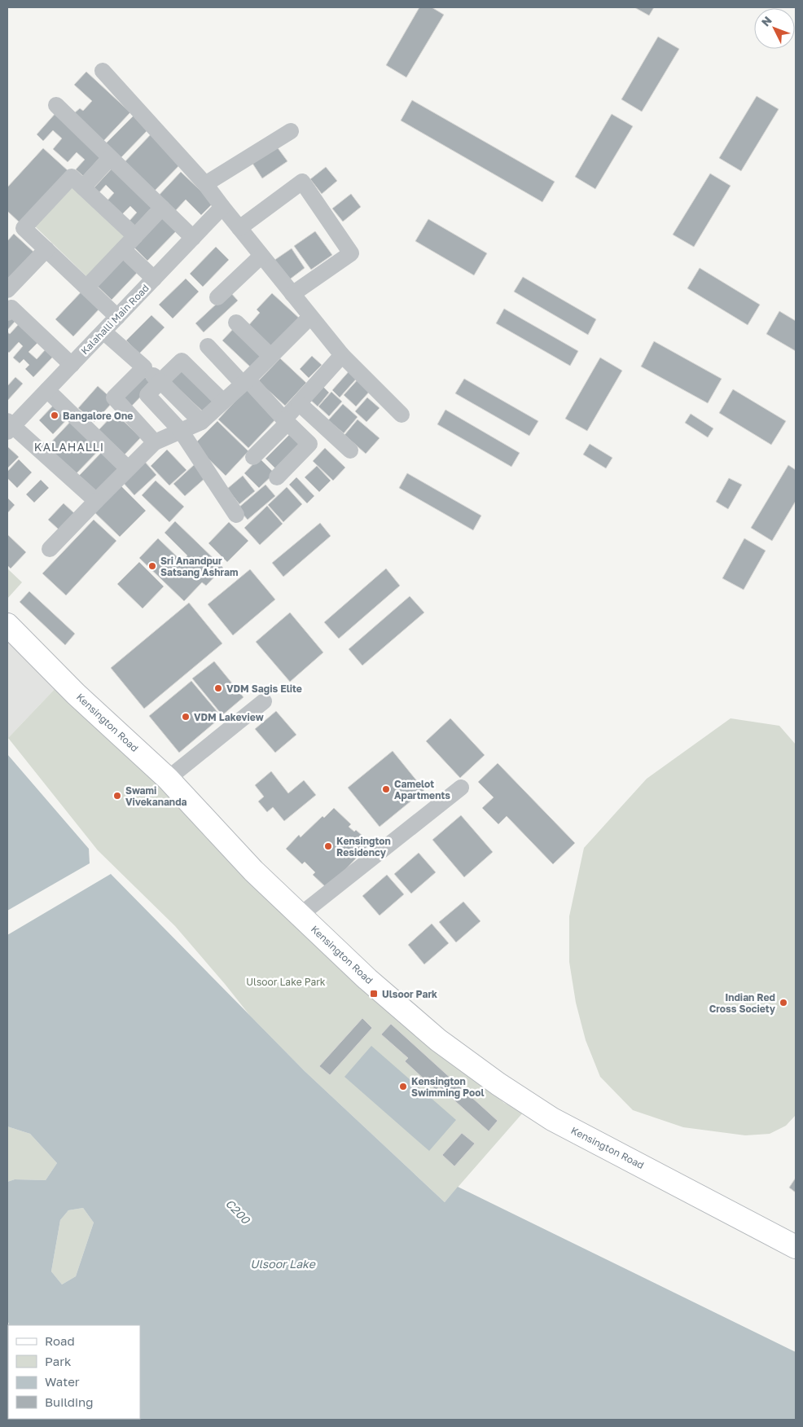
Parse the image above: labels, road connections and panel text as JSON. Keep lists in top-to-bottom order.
{
  "streets": {
    "main road": ["Kensington Road"],
    "street": ["Kalahalli Main Road"]
  },
  "districts": ["KALAHALLI"],
  "water": ["C200", "Ulsoor Lake"],
  "parks": ["Ulsoor Lake Park"],
  "places": {
    "other": [
      "Bangalore One",
      "Sri Anandpur Satsang Ashram",
      "VDM Sagis Elite",
      "VDM Lakeview",
      "Camelot Apartments",
      "Swami Vivekananda",
      "Kensington Residency",
      "Indian Red Cross Society",
      "Kensington Swimming Pool"
    ],
    "transit": ["Ulsoor Park"]
  },
  "legend": [
    "Road",
    "Park",
    "Water",
    "Building"
  ],
  "north": "top left"
}
